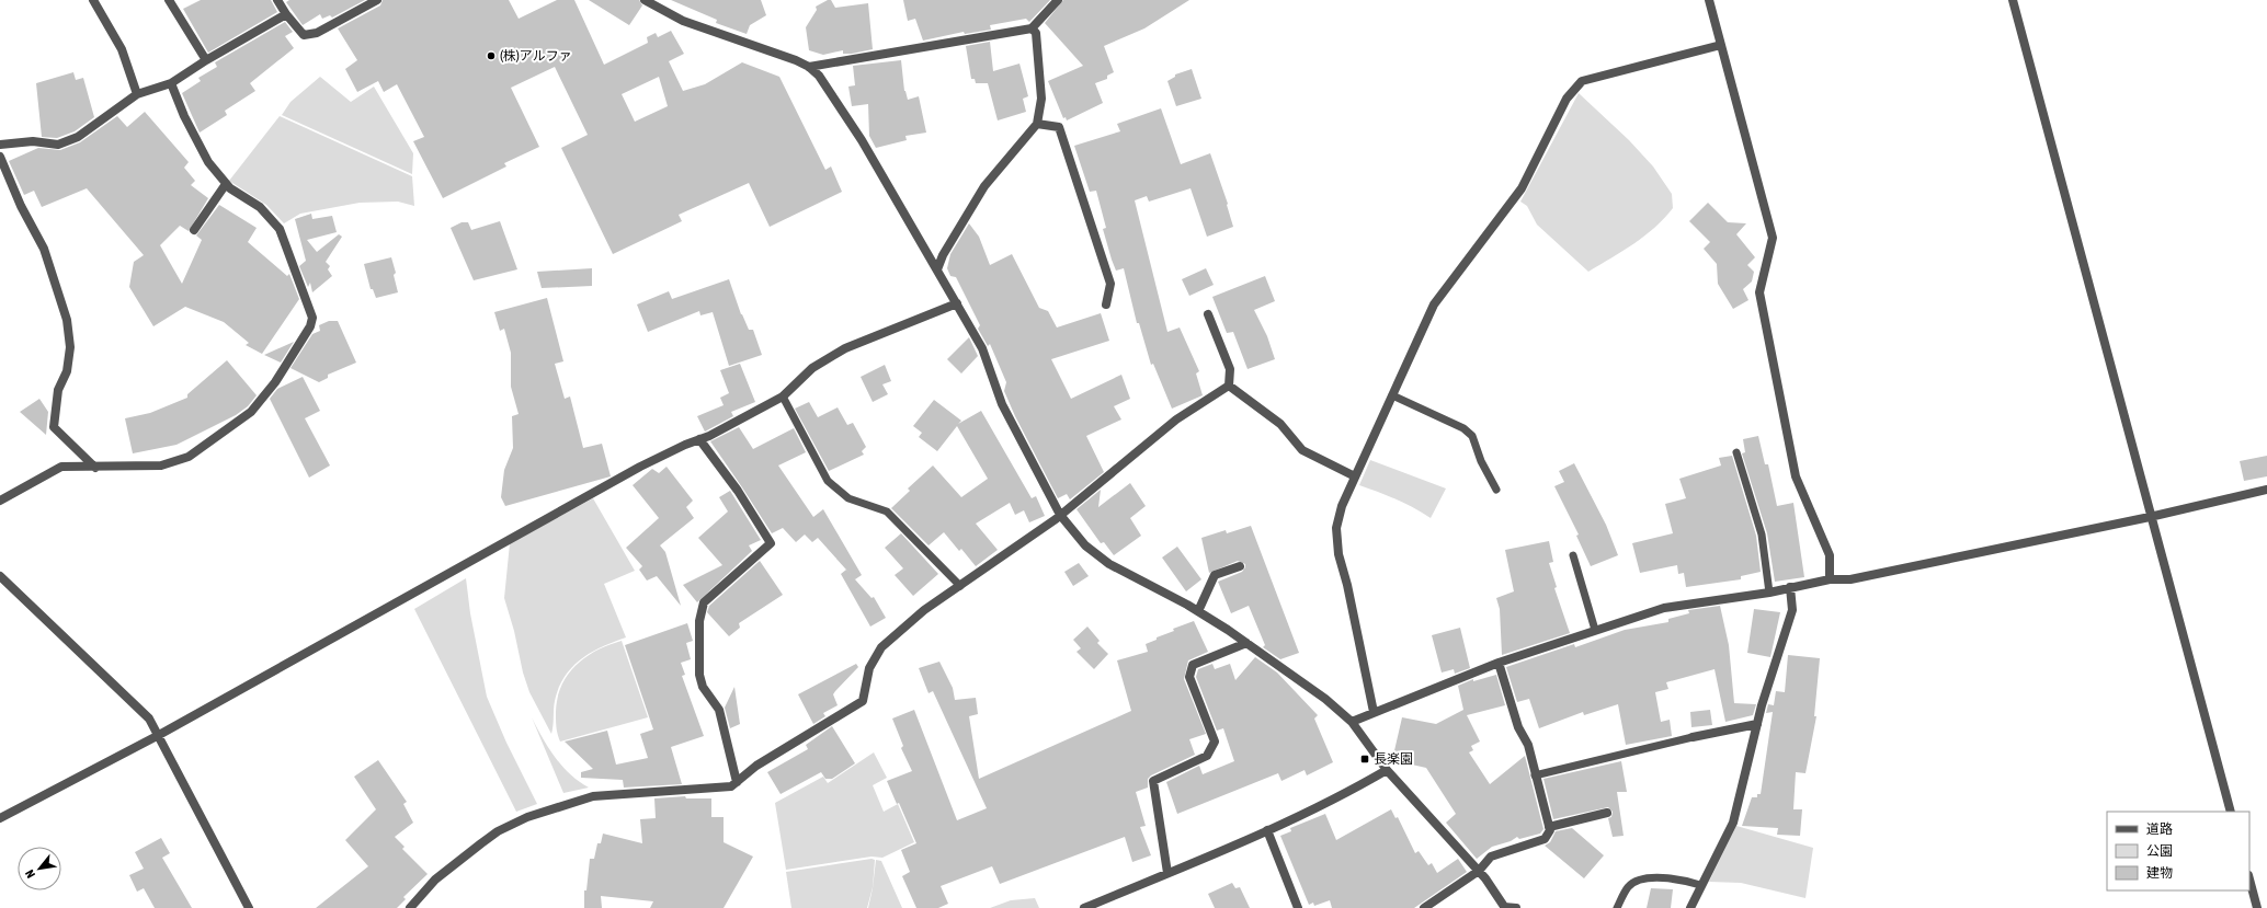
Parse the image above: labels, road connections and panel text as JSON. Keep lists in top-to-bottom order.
{
  "places": {
    "other": ["(株)アルファ"],
    "transit": ["長楽園"]
  },
  "legend": ["道路", "公園", "建物"],
  "north": "bottom left"
}
